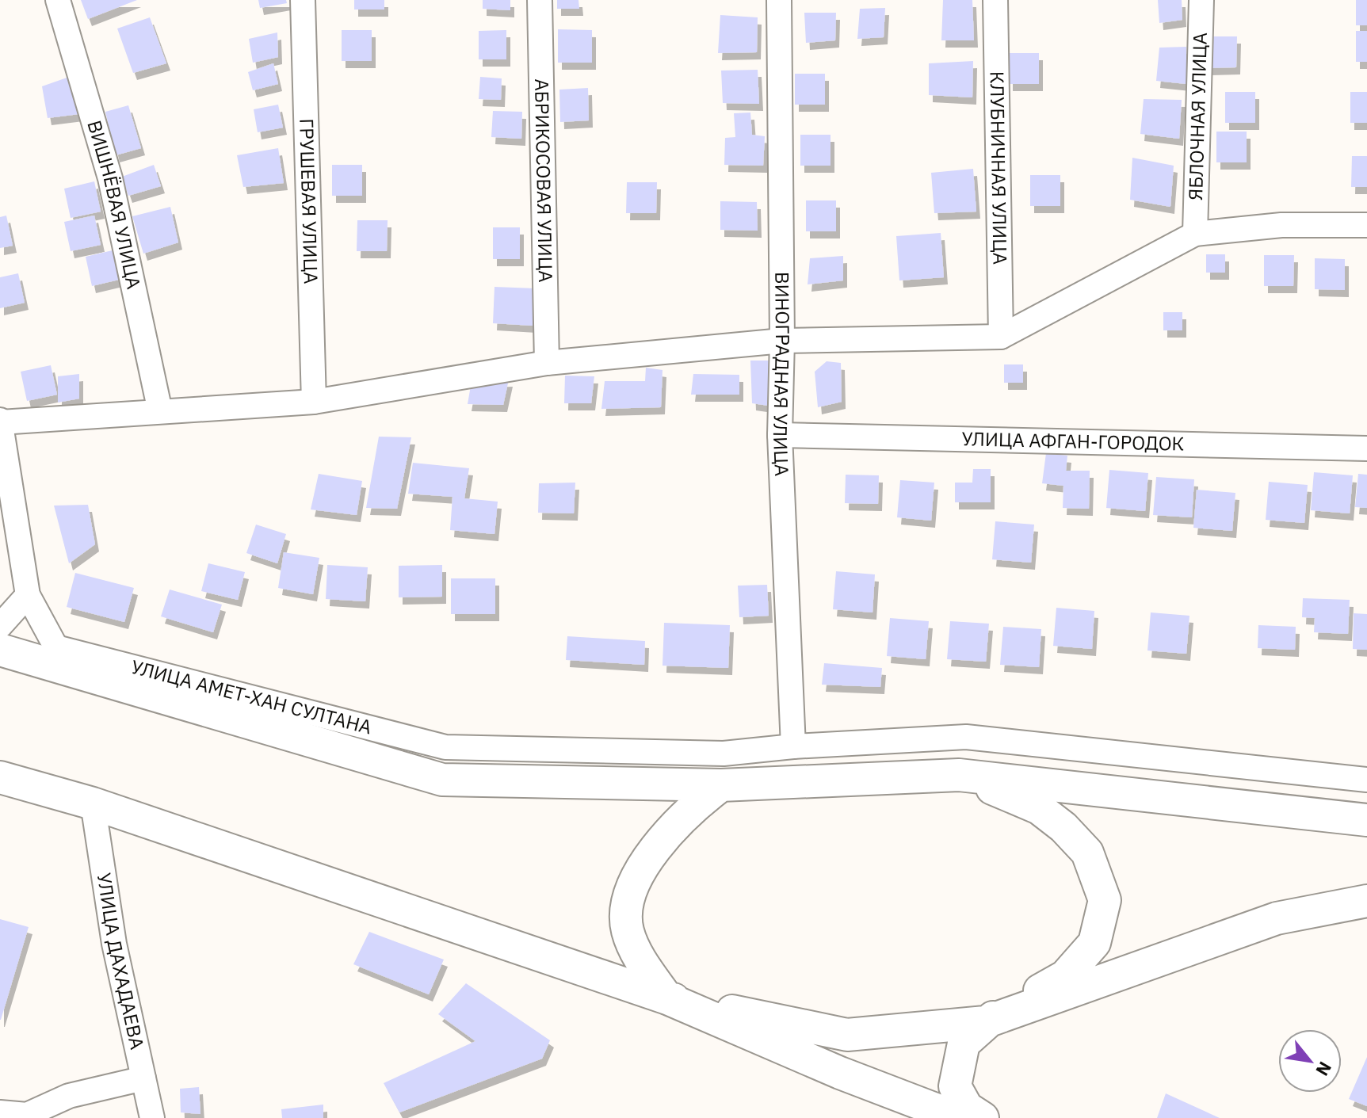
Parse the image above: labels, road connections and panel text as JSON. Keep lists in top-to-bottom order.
{
  "streets": {
    "street": [
      "ЯБЛОЧНАЯ УЛИЦА",
      "КЛУБНИЧНАЯ УЛИЦА",
      "АБРИКОСОВАЯ УЛИЦА",
      "ГРУШЕВАЯ УЛИЦА",
      "ВИШНЁВАЯ УЛИЦА",
      "ВИНОГРАДНАЯ УЛИЦА",
      "УЛИЦА АФГАН-ГОРОДОК",
      "УЛИЦА АМЕТ-ХАН СУЛТАНА",
      "УЛИЦА ДАХАДАЕВА"
    ]
  },
  "crossings": [
    ["ВИНОГРАДНАЯ УЛИЦА", "УЛИЦА АФГАН-ГОРОДОК"],
    ["ВИНОГРАДНАЯ УЛИЦА", "УЛИЦА АМЕТ-ХАН СУЛТАНА"]
  ],
  "north": "bottom right"
}
